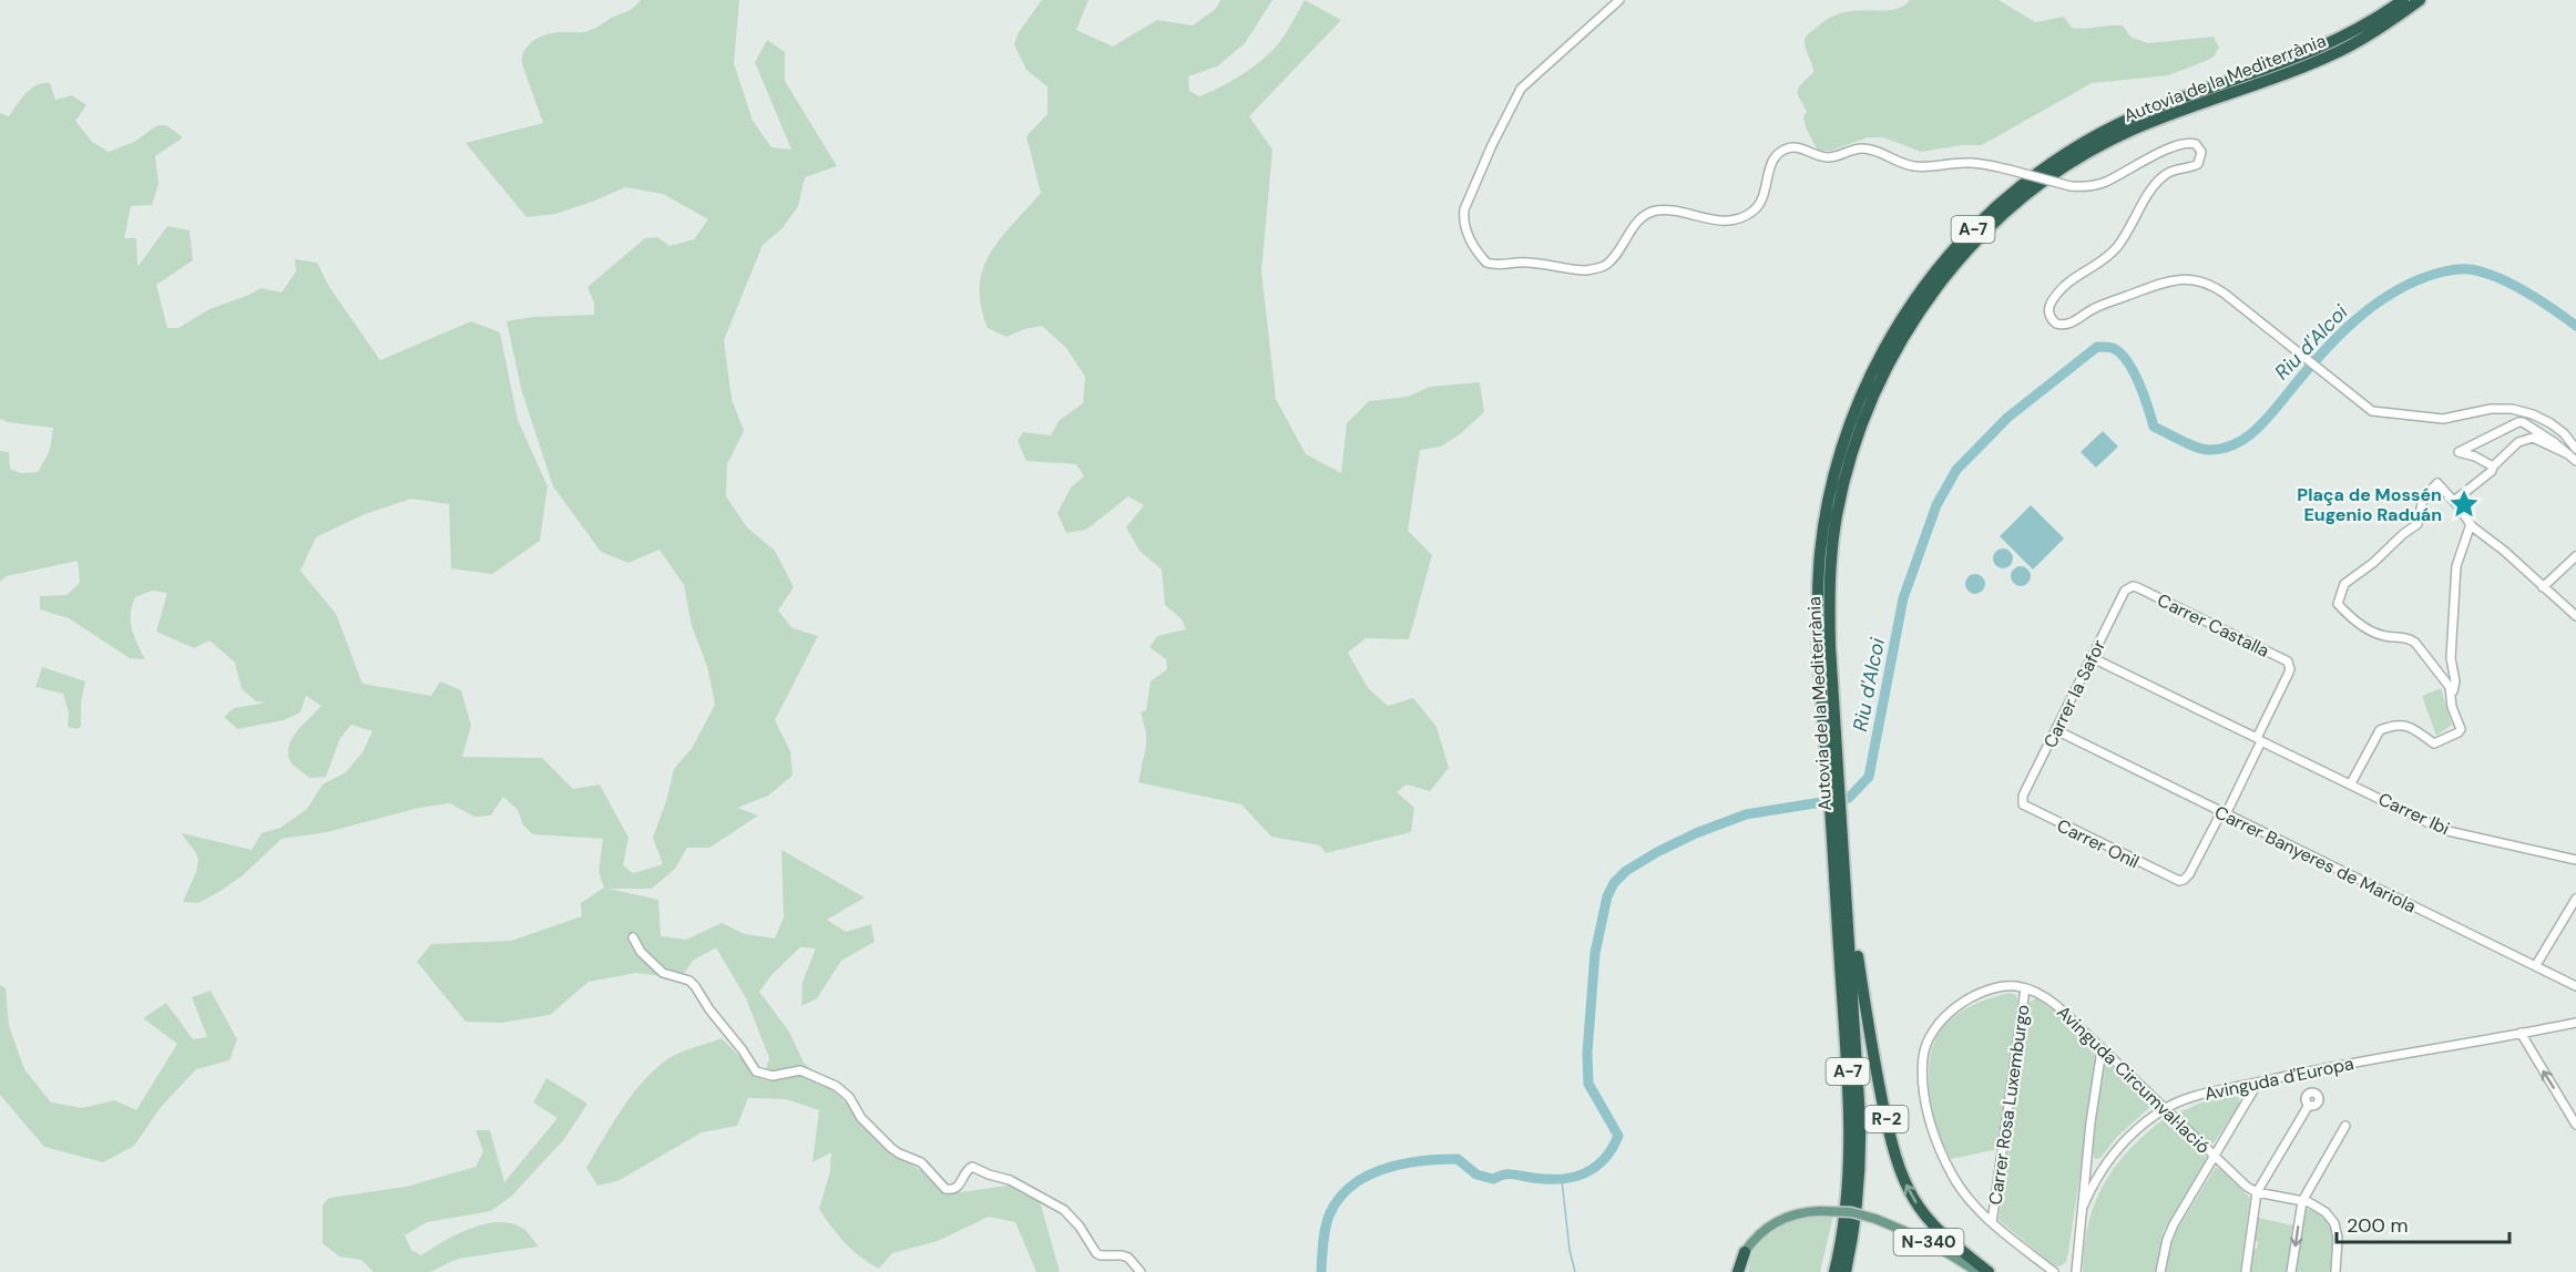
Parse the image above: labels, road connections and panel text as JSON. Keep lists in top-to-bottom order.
{
  "streets": {
    "highway": ["Autovia de la Mediterrània", "A-7", "R-2"],
    "main road": ["N-340"],
    "street": [
      "Carrer Castalla",
      "Carrer la Safor",
      "Carrer Ibi",
      "Carrer Onil",
      "Carrer Banyeres de Mariola",
      "Avinguda d'Europa",
      "Avinguda Circumval·lació",
      "Carrer Rosa Luxemburgo"
    ]
  },
  "crossings": [
    ["Autovia de la Mediterrània", "R-2"],
    ["Carrer Castalla", "Carrer la Safor"],
    ["Carrer Castalla", "Carrer Ibi"],
    ["Carrer la Safor", "Carrer Ibi"],
    ["Carrer la Safor", "Carrer Onil"],
    ["Carrer la Safor", "Carrer Banyeres de Mariola"],
    ["Carrer Onil", "Carrer Banyeres de Mariola"],
    ["Avinguda d'Europa", "Avinguda Circumval·lació"],
    ["Avinguda Circumval·lació", "Carrer Rosa Luxemburgo"]
  ],
  "water": ["Riu d'Alcoi"],
  "places": {
    "place": ["Plaça de Mossén Eugenio Raduán"]
  },
  "scale_bar": "200 m"
}
